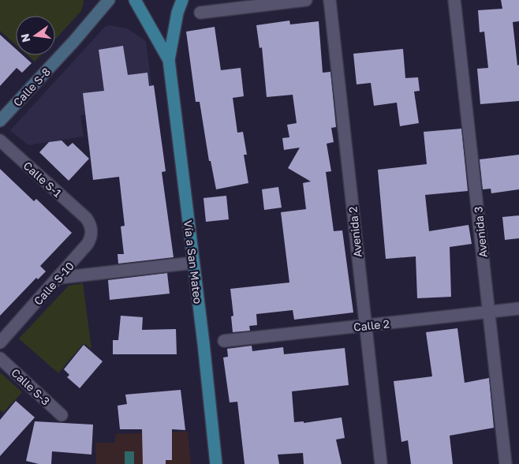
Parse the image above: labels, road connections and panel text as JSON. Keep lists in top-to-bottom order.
{
  "streets": {
    "main road": ["Vía a San Mateo"],
    "street": [
      "Calle S-8",
      "Calle S-1",
      "Avenida 2",
      "Avenida 3",
      "Calle S-10",
      "Calle 2",
      "Calle S-3"
    ]
  },
  "crossings": [
    ["Calle S-1", "Calle S-10"],
    ["Avenida 2", "Calle 2"],
    ["Avenida 3", "Calle 2"]
  ],
  "north": "left"
}
